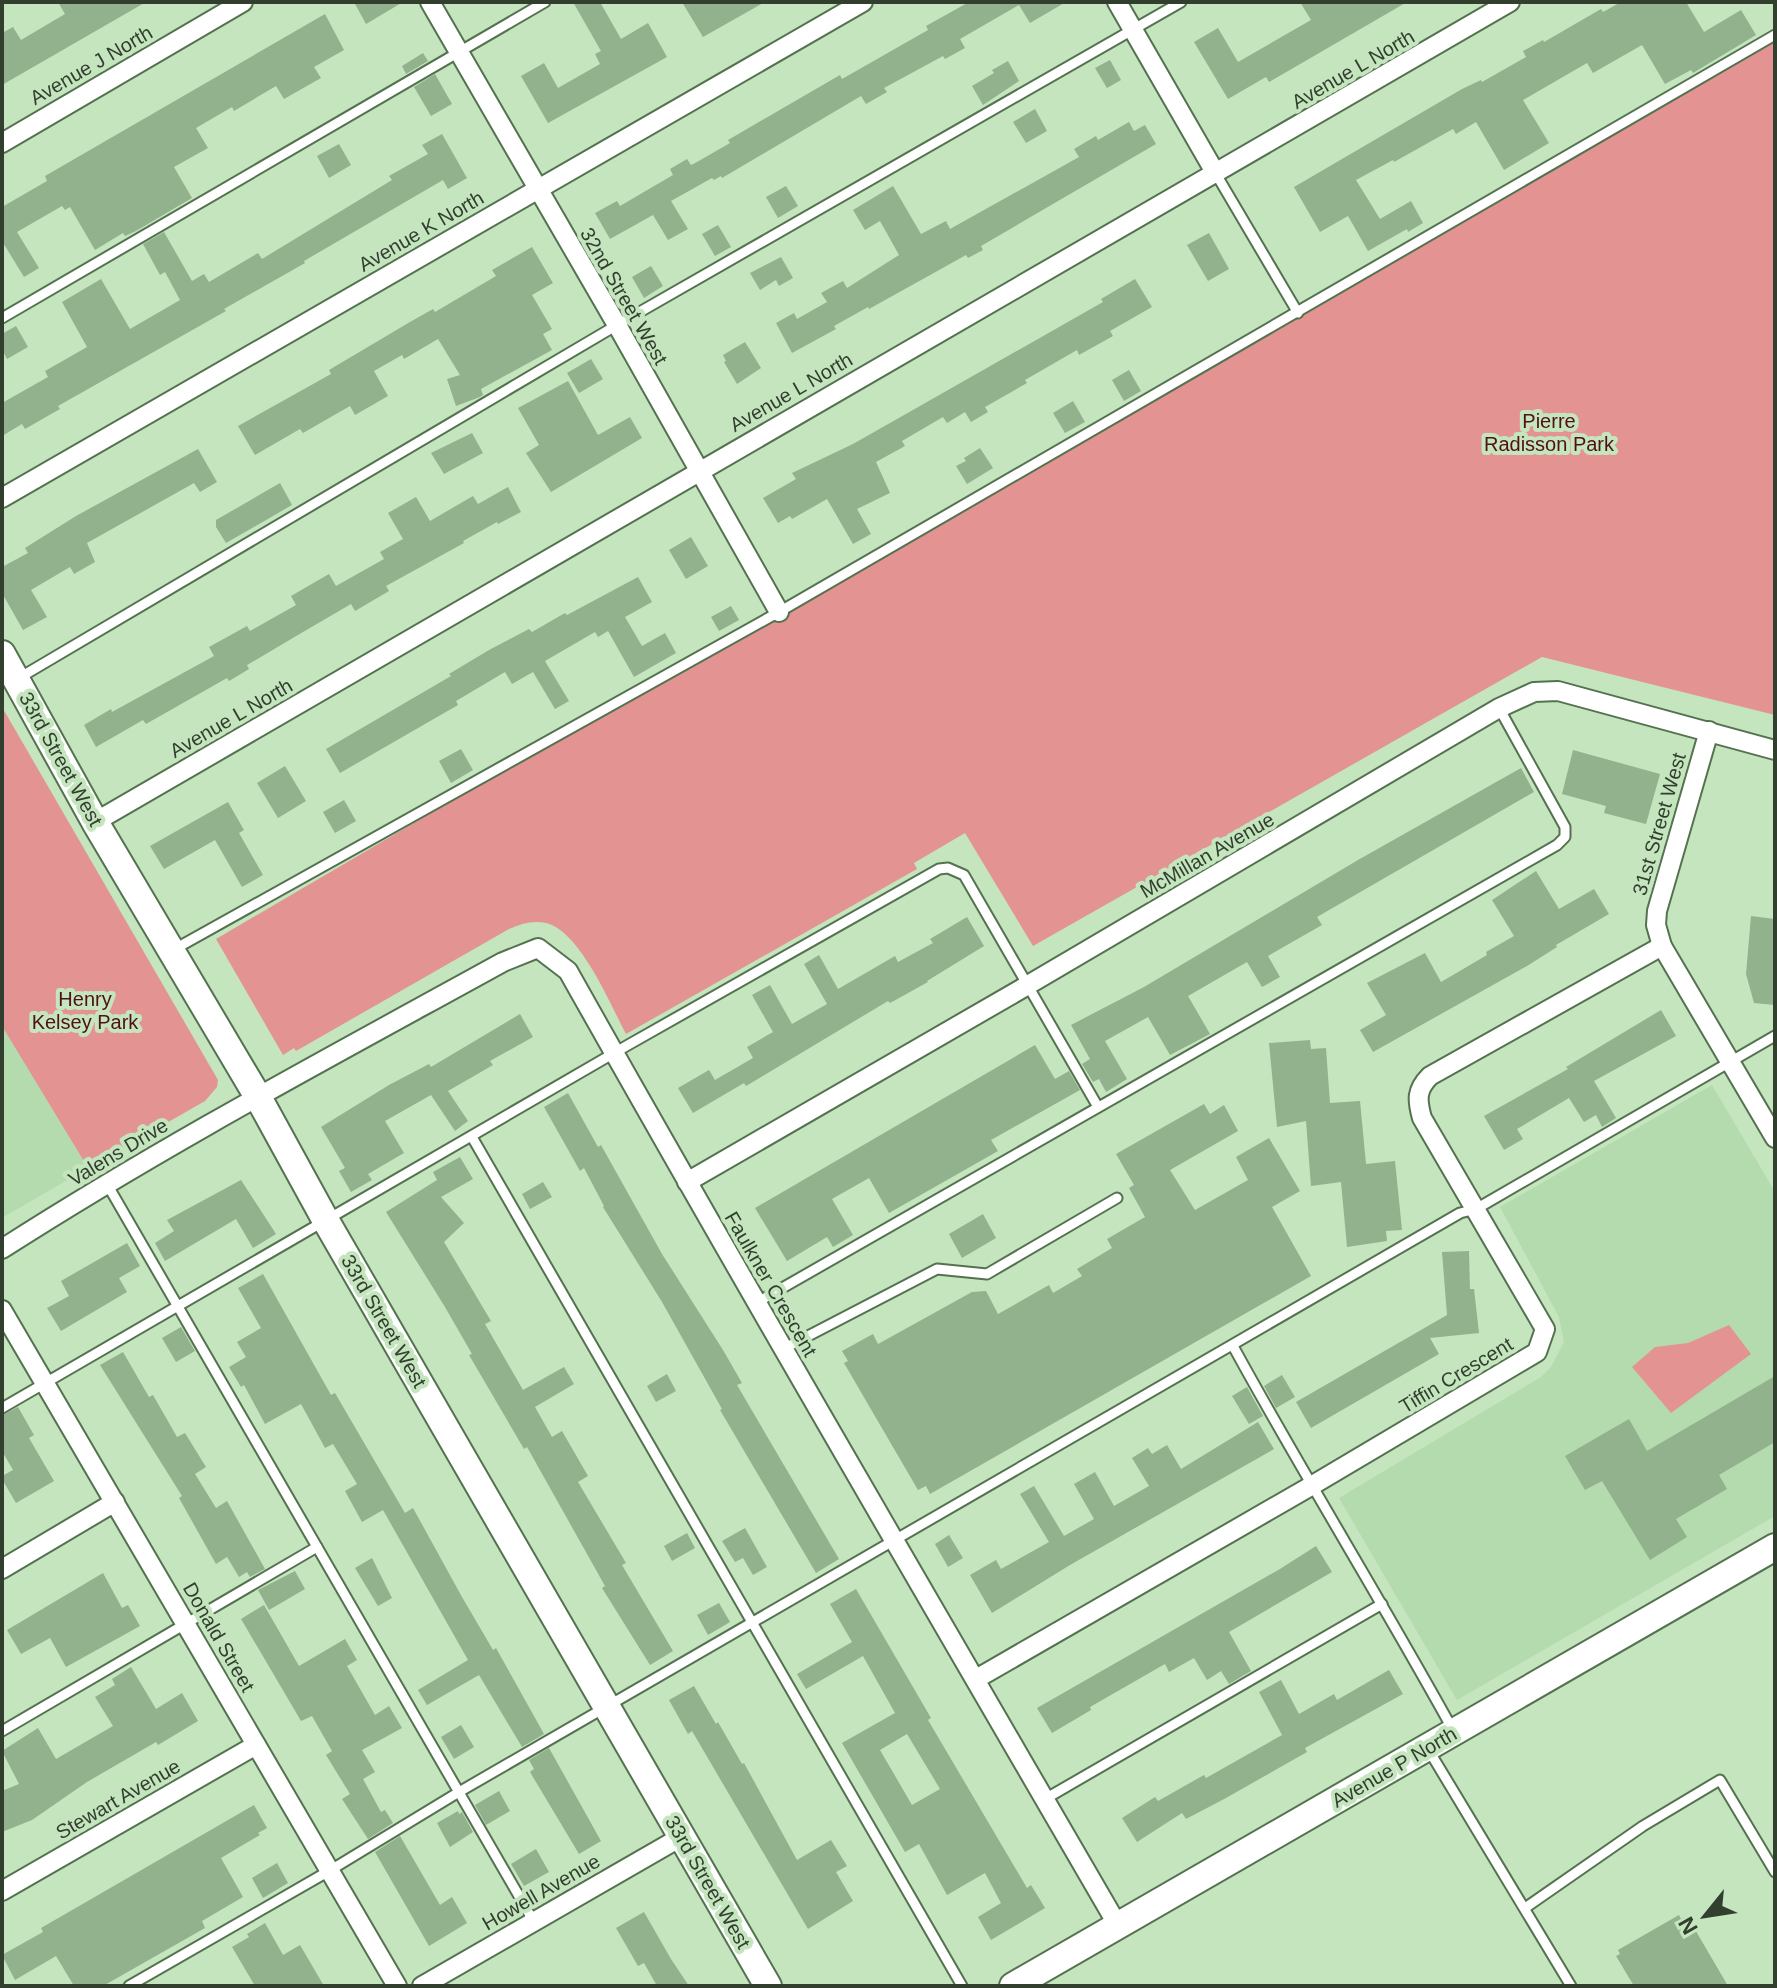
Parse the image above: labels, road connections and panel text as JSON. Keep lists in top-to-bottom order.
{
  "streets": {
    "main road": ["33rd Street West", "Avenue P North"],
    "street": [
      "Avenue J North",
      "Avenue L North",
      "Avenue K North",
      "32nd Street West",
      "31st Street West",
      "McMillan Avenue",
      "Valens Drive",
      "Faulkner Crescent",
      "Tiffin Crescent",
      "Donald Street",
      "Stewart Avenue",
      "Howell Avenue"
    ]
  },
  "crossings": [
    ["Avenue L North", "32nd Street West"],
    ["Avenue L North", "33rd Street West"],
    ["Avenue K North", "32nd Street West"],
    ["33rd Street West", "Valens Drive"],
    ["33rd Street West", "Faulkner Crescent"],
    ["33rd Street West", "Howell Avenue"],
    ["31st Street West", "McMillan Avenue"],
    ["31st Street West", "Tiffin Crescent"],
    ["McMillan Avenue", "Faulkner Crescent"],
    ["Valens Drive", "Faulkner Crescent"],
    ["Faulkner Crescent", "Tiffin Crescent"],
    ["Faulkner Crescent", "Avenue P North"],
    ["Donald Street", "Stewart Avenue"]
  ],
  "parks": ["Pierre Radisson Park", "Henry Kelsey Park"],
  "north": "bottom left"
}
